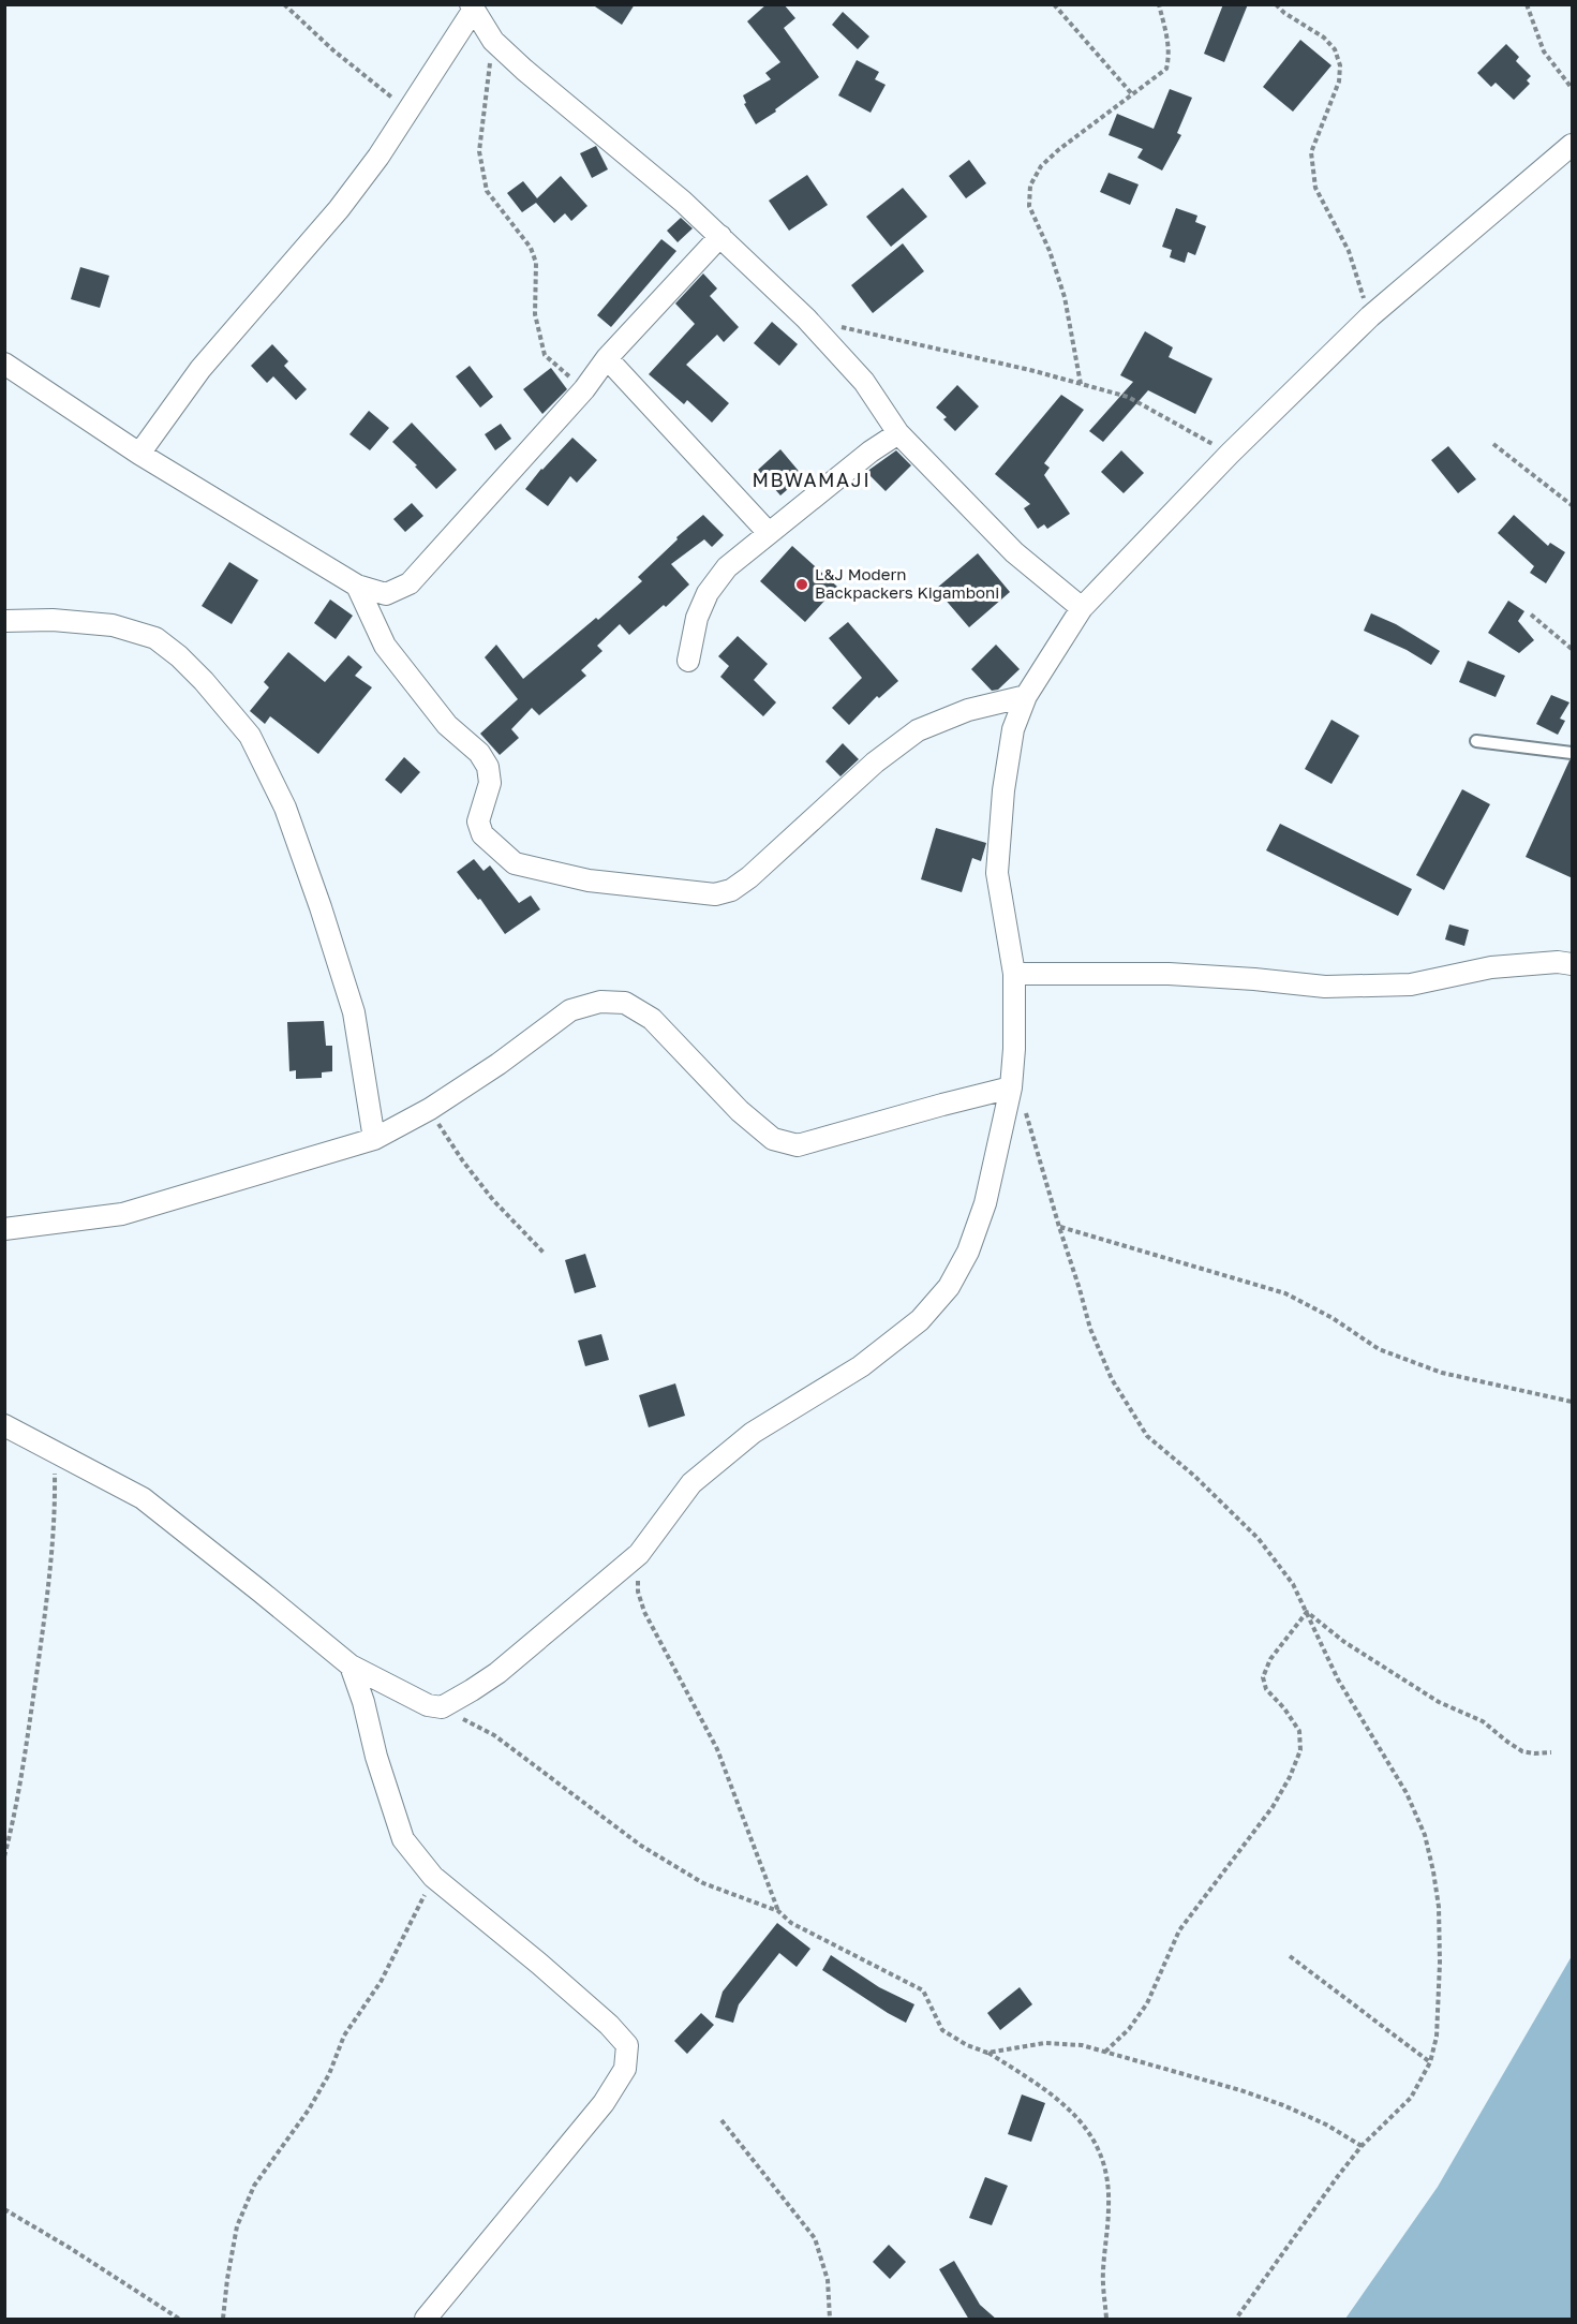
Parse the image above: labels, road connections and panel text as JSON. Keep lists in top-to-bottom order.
{
  "districts": ["MBWAMAJI"],
  "places": ["L&J Modern Backpackers Kigamboni"]
}
